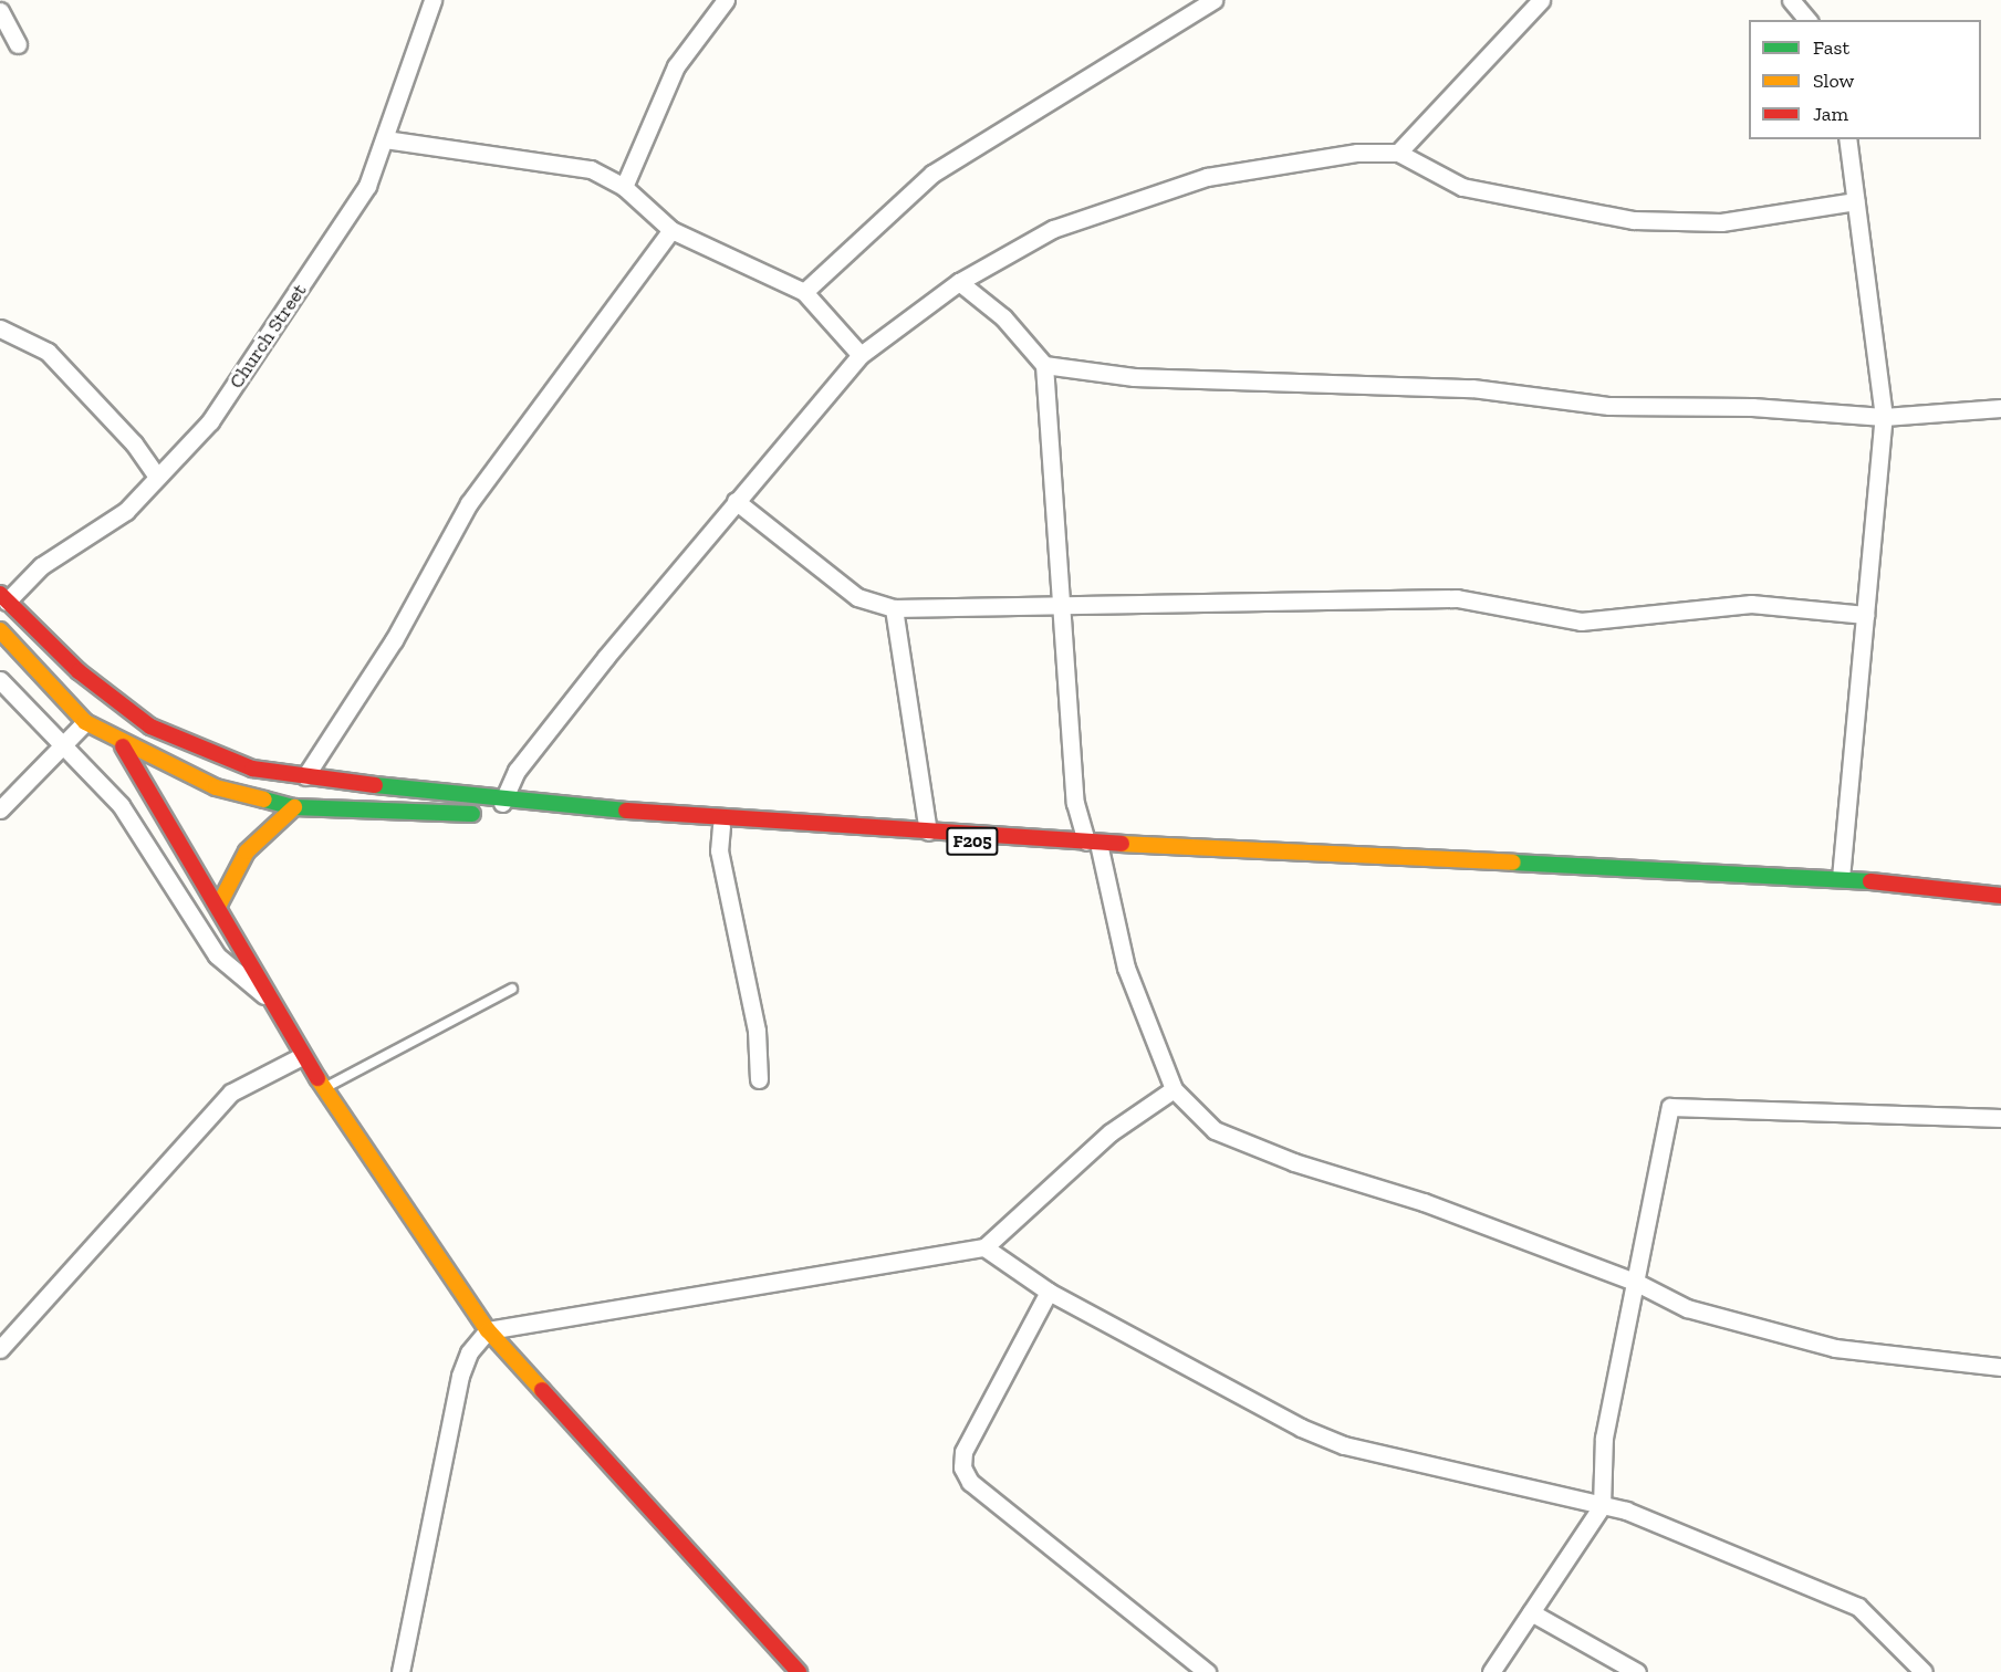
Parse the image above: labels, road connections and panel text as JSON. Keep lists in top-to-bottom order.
{
  "streets": {
    "main road": ["F205"],
    "street": ["Church Street"]
  },
  "crossings": [
    ["Church Street", "F205"]
  ],
  "legend": ["Fast", "Slow", "Jam"]
}
